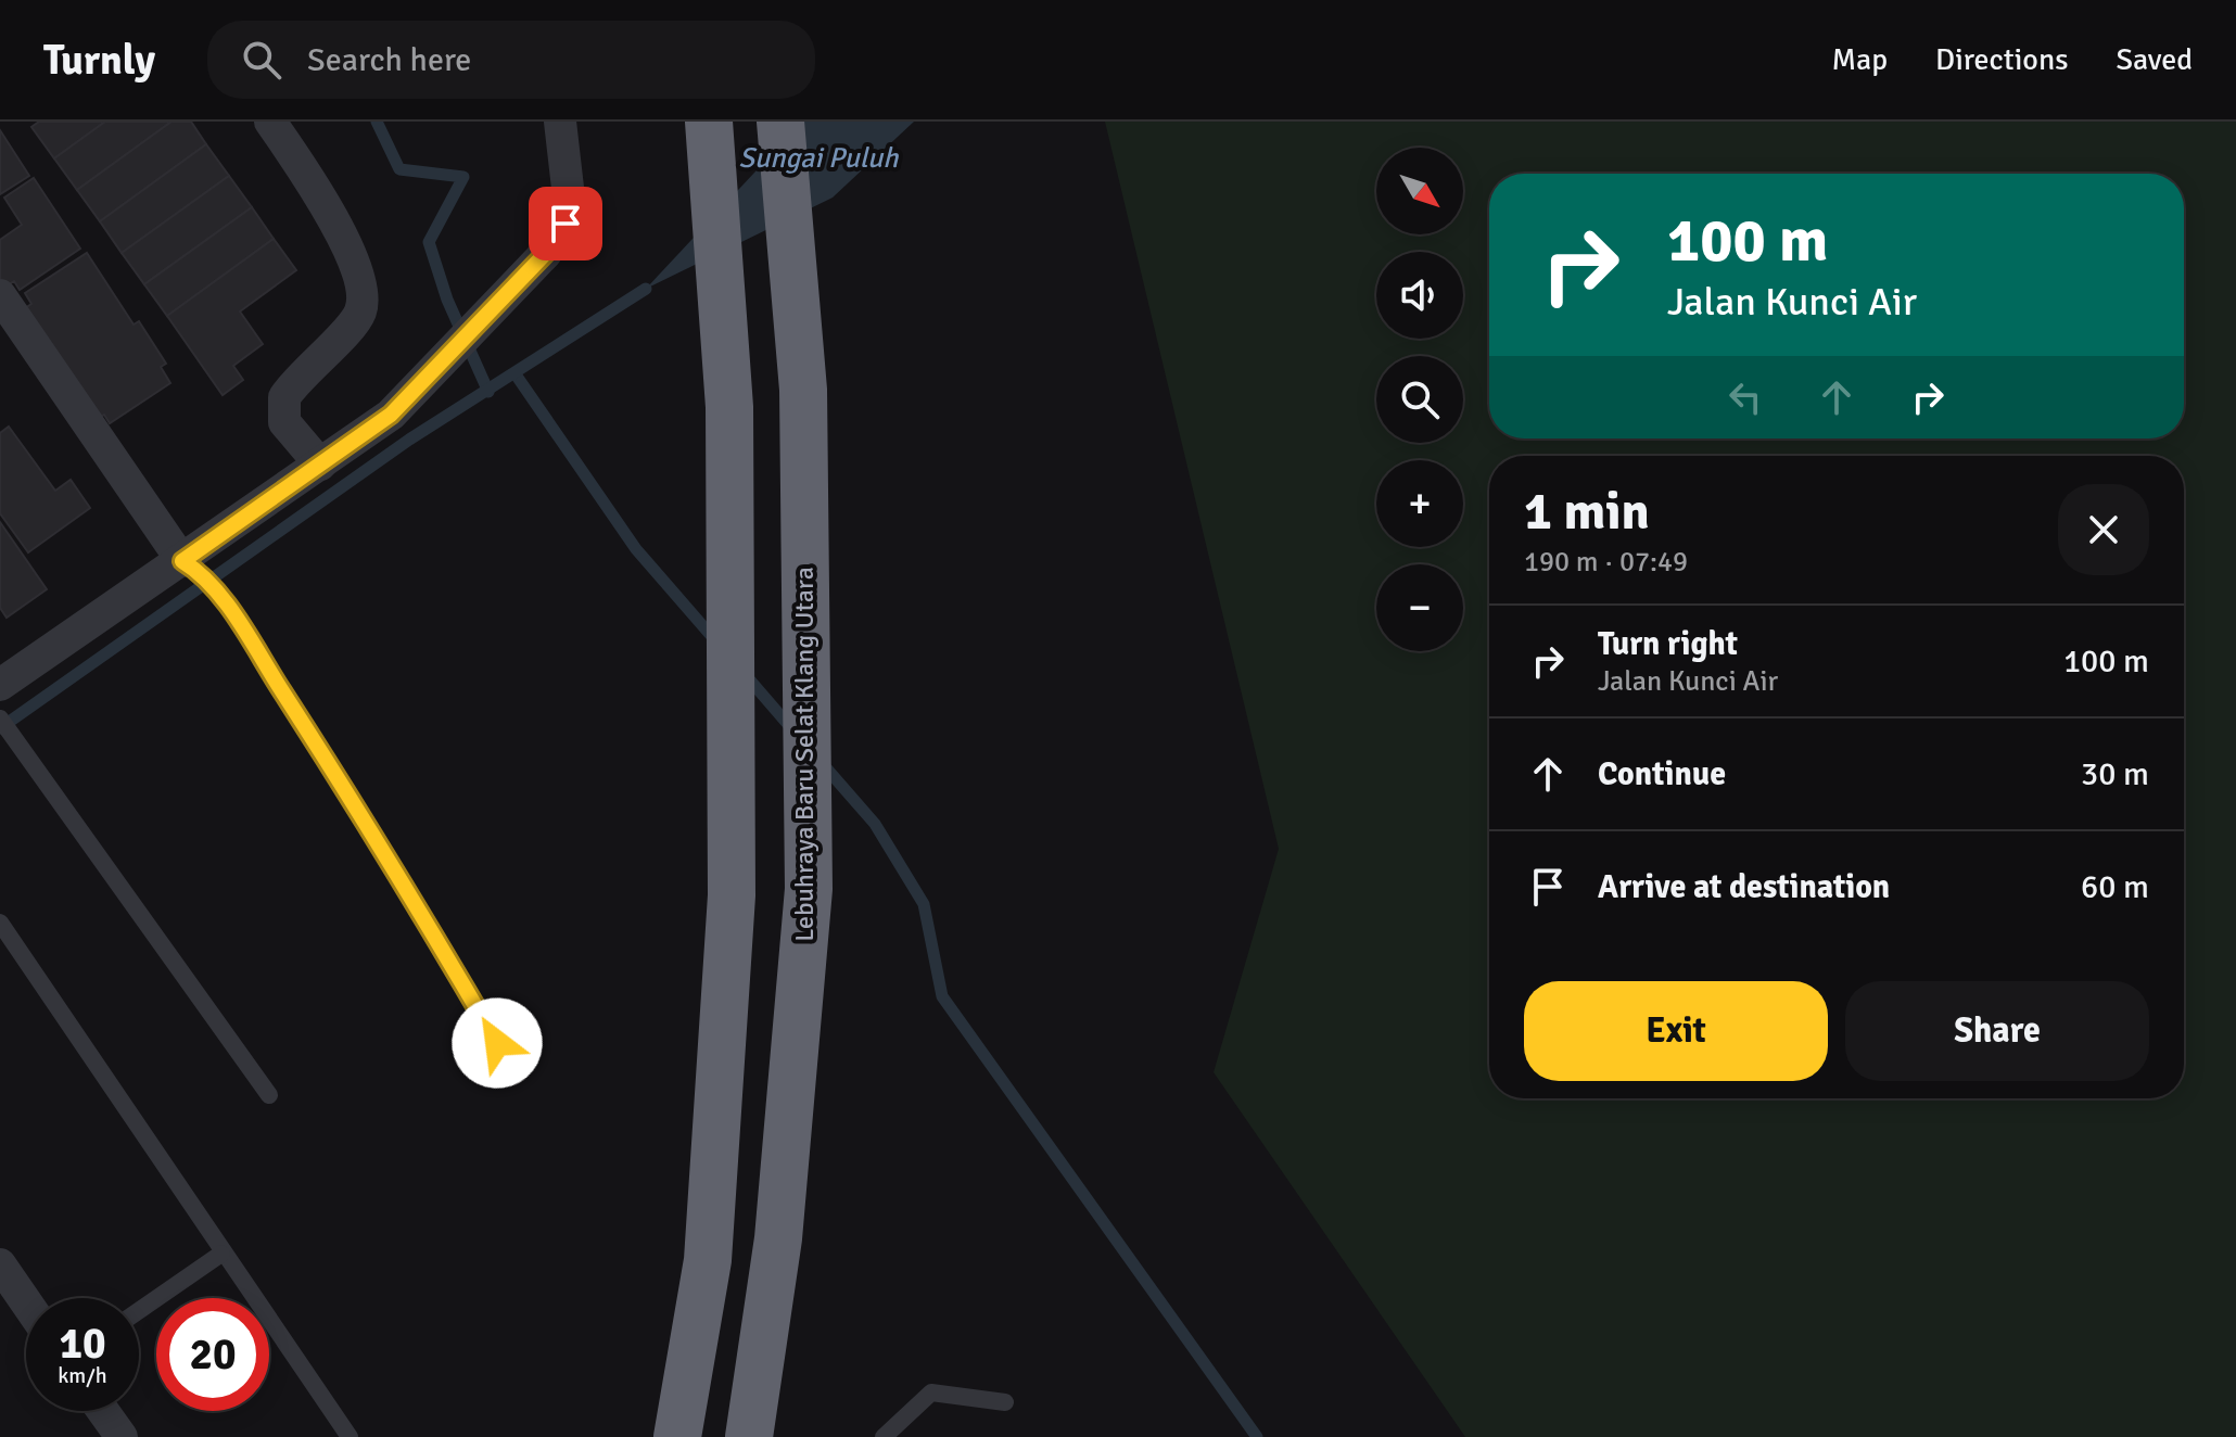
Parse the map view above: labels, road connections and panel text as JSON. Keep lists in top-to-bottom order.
{
  "streets": {
    "highway": ["Lebuhraya Baru Selat Klang Utara"]
  },
  "water": ["Sungai Puluh"],
  "north": "bottom right",
  "page": {
    "header": "Turnly",
    "search": "Search here",
    "nav": ["Map", "Directions", "Saved"],
    "map_buttons": ["+", "−"],
    "turn": ["100 m", "Jalan Kunci Air"],
    "heading": ["1 min", "190 m · 07:49"],
    "list": [
      {
        "name": "Turn right",
        "note": "Jalan Kunci Air",
        "value": "100 m"
      },
      {
        "name": "Continue",
        "value": "30 m"
      },
      {
        "name": "Arrive at destination",
        "value": "60 m"
      }
    ],
    "buttons": ["Exit", "Share"],
    "speed": "10 km/h",
    "limit": "20"
  }
}
